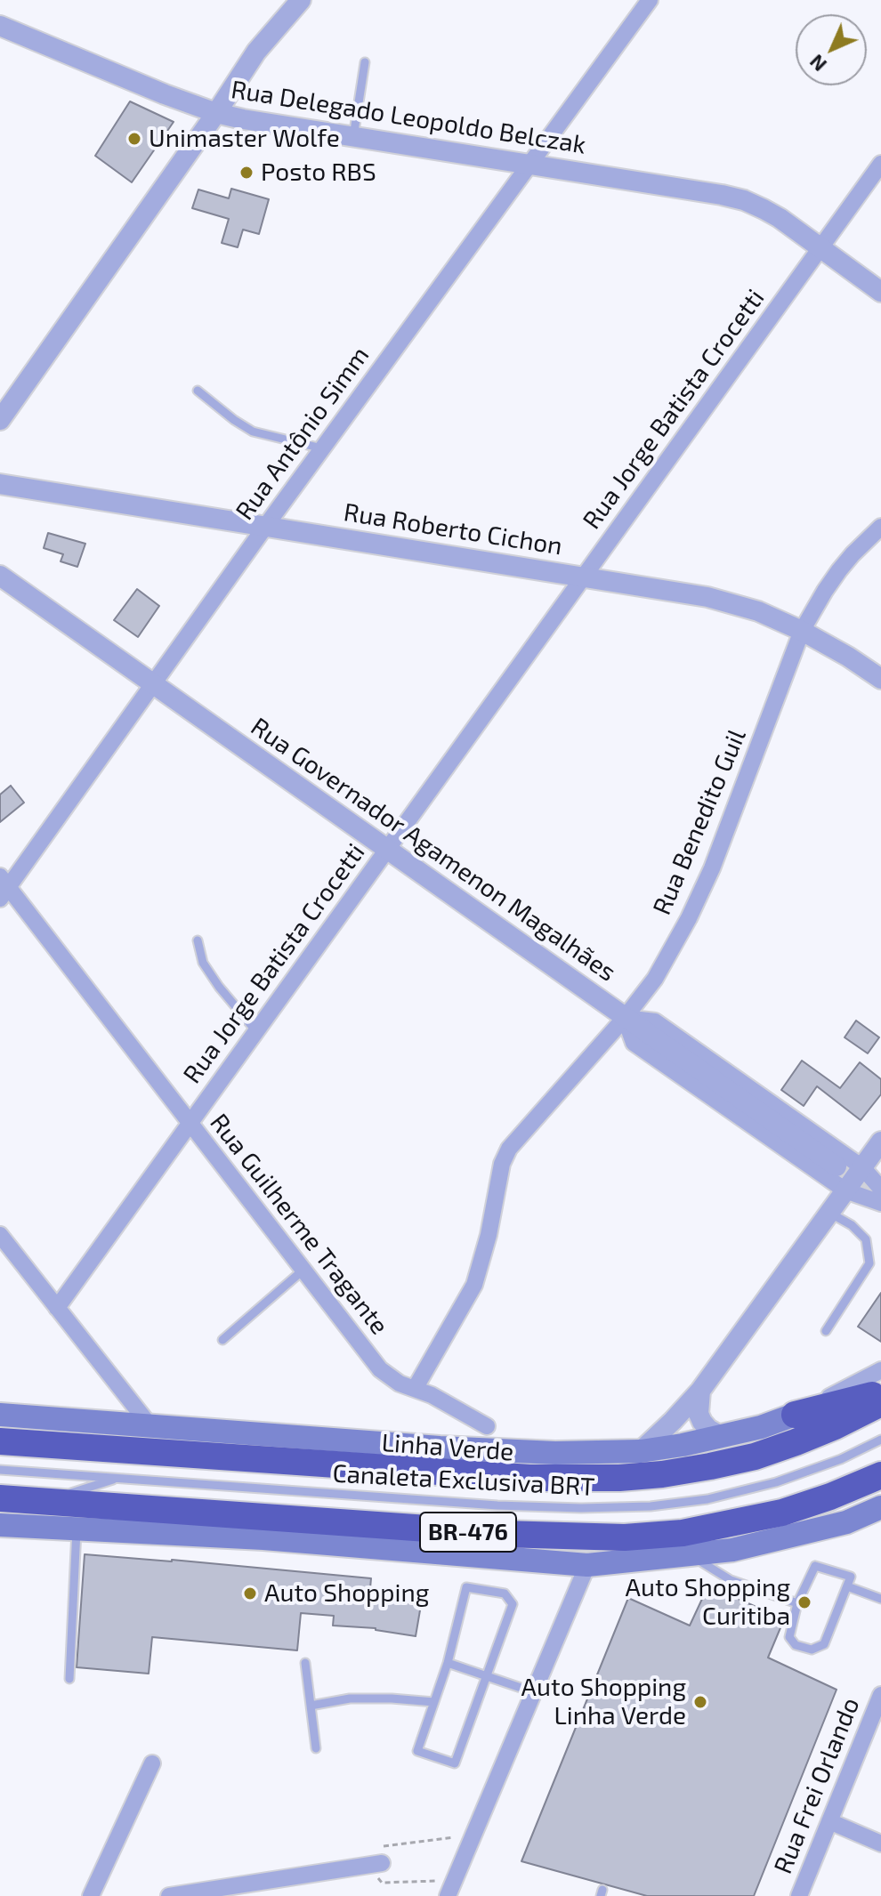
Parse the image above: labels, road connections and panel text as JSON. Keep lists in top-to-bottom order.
{
  "streets": {
    "highway": ["Linha Verde", "BR-476"],
    "street": [
      "Rua Delegado Leopoldo Belczak",
      "Rua Jorge Batista Crocetti",
      "Rua Antônio Simm",
      "Rua Roberto Cichon",
      "Rua Benedito Guil",
      "Rua Governador Agamenon Magalhães",
      "Rua Guilherme Tragante",
      "Rua Frei Orlando"
    ],
    "lane": ["Canaleta Exclusiva BRT"]
  },
  "crossings": [
    ["Rua Delegado Leopoldo Belczak", "Rua Jorge Batista Crocetti"],
    ["Rua Delegado Leopoldo Belczak", "Rua Antônio Simm"],
    ["Rua Jorge Batista Crocetti", "Rua Roberto Cichon"],
    ["Rua Jorge Batista Crocetti", "Rua Governador Agamenon Magalhães"],
    ["Rua Jorge Batista Crocetti", "Rua Guilherme Tragante"],
    ["Rua Antônio Simm", "Rua Roberto Cichon"],
    ["Rua Antônio Simm", "Rua Governador Agamenon Magalhães"],
    ["Rua Antônio Simm", "Rua Guilherme Tragante"],
    ["Rua Roberto Cichon", "Rua Benedito Guil"],
    ["Rua Benedito Guil", "Rua Governador Agamenon Magalhães"],
    ["Rua Benedito Guil", "Rua Guilherme Tragante"],
    ["Canaleta Exclusiva BRT", "BR-476"]
  ],
  "places": [
    "Unimaster Wolfe",
    "Posto RBS",
    "Auto Shopping",
    "Auto Shopping Curitiba",
    "Auto Shopping Linha Verde"
  ],
  "north": "bottom left"
}
